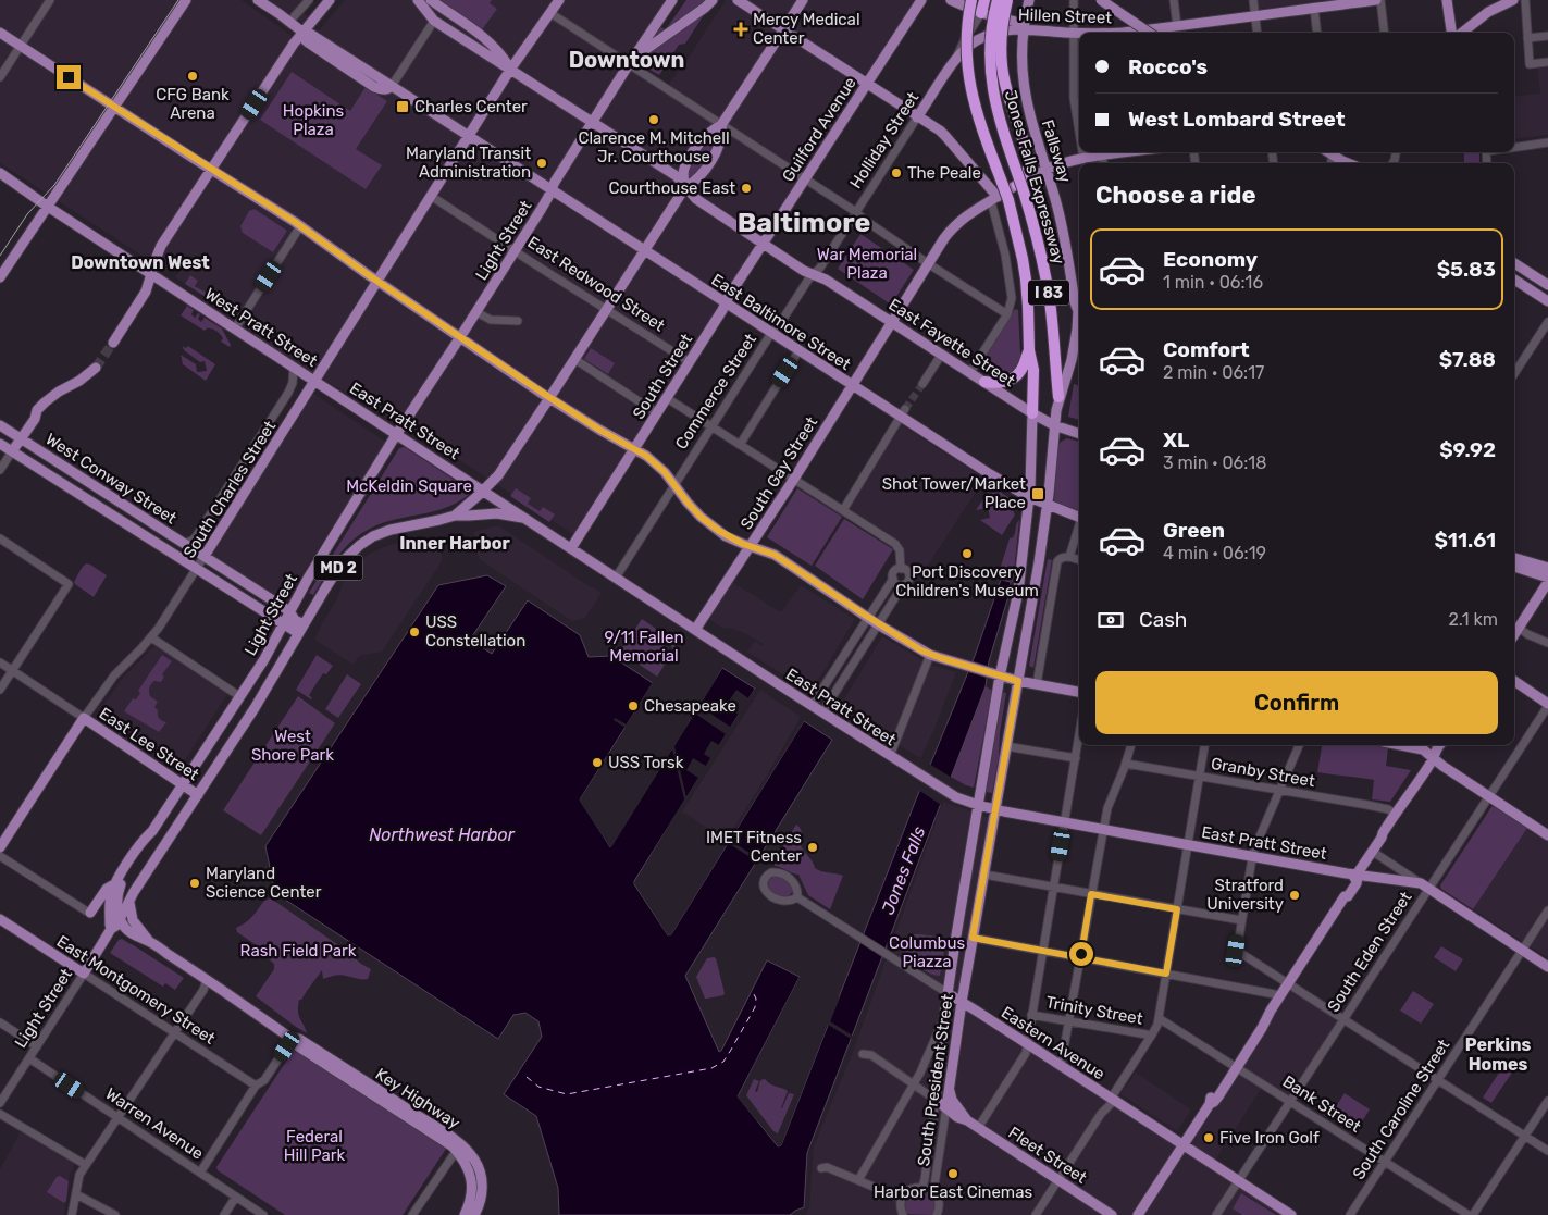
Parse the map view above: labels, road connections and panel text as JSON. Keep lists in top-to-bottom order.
{
  "streets": {
    "highway": ["Jones Falls Expressway", "I 83"],
    "main road": [
      "Hillen Street",
      "Guilford Avenue",
      "Holliday Street",
      "Fallsway",
      "Light Street",
      "East Baltimore Street",
      "West Pratt Street",
      "East Fayette Street",
      "South Street",
      "East Pratt Street",
      "South Gay Street",
      "West Conway Street",
      "South Charles Street",
      "MD 2",
      "East Lee Street",
      "East Montgomery Street",
      "Eastern Avenue",
      "South President Street",
      "Key Highway",
      "Fleet Street"
    ],
    "street": [
      "East Redwood Street",
      "Commerce Street",
      "Granby Street",
      "South Eden Street",
      "Trinity Street",
      "Bank Street",
      "South Caroline Street",
      "Warren Avenue"
    ]
  },
  "crossings": [
    ["Hillen Street", "Holliday Street"],
    ["Hillen Street", "Fallsway"],
    ["Guilford Avenue", "East Baltimore Street"],
    ["Guilford Avenue", "East Fayette Street"],
    ["Guilford Avenue", "South Street"],
    ["Holliday Street", "East Baltimore Street"],
    ["Holliday Street", "East Fayette Street"],
    ["Holliday Street", "Commerce Street"],
    ["Fallsway", "Jones Falls Expressway"],
    ["Fallsway", "South Gay Street"],
    ["Fallsway", "South President Street"],
    ["Jones Falls Expressway", "East Fayette Street"],
    ["Jones Falls Expressway", "South Gay Street"],
    ["Jones Falls Expressway", "South President Street"],
    ["Light Street", "East Redwood Street"],
    ["Light Street", "East Baltimore Street"],
    ["Light Street", "East Pratt Street"],
    ["Light Street", "West Conway Street"],
    ["Light Street", "MD 2"],
    ["Light Street", "East Lee Street"],
    ["Light Street", "East Montgomery Street"],
    ["Light Street", "Key Highway"],
    ["Light Street", "Warren Avenue"],
    ["East Redwood Street", "South Street"],
    ["East Redwood Street", "South Charles Street"],
    ["East Redwood Street", "MD 2"],
    ["East Baltimore Street", "South Street"],
    ["East Baltimore Street", "Commerce Street"],
    ["East Baltimore Street", "South Gay Street"],
    ["East Baltimore Street", "South Charles Street"],
    ["East Baltimore Street", "MD 2"],
    ["East Baltimore Street", "South President Street"],
    ["West Pratt Street", "East Pratt Street"],
    ["West Pratt Street", "South Charles Street"],
    ["East Fayette Street", "South Gay Street"],
    ["East Fayette Street", "South Charles Street"],
    ["East Fayette Street", "MD 2"],
    ["East Fayette Street", "South President Street"],
    ["South Street", "East Pratt Street"],
    ["Commerce Street", "East Pratt Street"],
    ["East Pratt Street", "South Gay Street"],
    ["East Pratt Street", "South Charles Street"],
    ["East Pratt Street", "MD 2"],
    ["East Pratt Street", "South Eden Street"],
    ["East Pratt Street", "South President Street"],
    ["East Pratt Street", "South Caroline Street"],
    ["West Conway Street", "South Charles Street"],
    ["South Charles Street", "East Lee Street"],
    ["South Eden Street", "Eastern Avenue"],
    ["South Eden Street", "Bank Street"],
    ["Eastern Avenue", "South President Street"],
    ["South President Street", "Fleet Street"],
    ["Bank Street", "South Caroline Street"]
  ],
  "districts": [
    "Downtown",
    "Baltimore",
    "Downtown West",
    "Inner Harbor",
    "Perkins Homes"
  ],
  "water": ["Northwest Harbor", "Jones Falls"],
  "parks": [
    "Hopkins Plaza",
    "War Memorial Plaza",
    "McKeldin Square",
    "9/11 Fallen Memorial",
    "West Shore Park",
    "Columbus Piazza",
    "Rash Field Park",
    "Federal Hill Park"
  ],
  "places": {
    "health": ["Mercy Medical Center"],
    "other": [
      "CFG Bank Arena",
      "Clarence M. Mitchell Jr. Courthouse",
      "Maryland Transit Administration",
      "The Peale",
      "Courthouse East",
      "Port Discovery Children's Museum",
      "USS Constellation",
      "Chesapeake",
      "USS Torsk",
      "IMET Fitness Center",
      "Maryland Science Center",
      "Stratford University",
      "Five Iron Golf",
      "Harbor East Cinemas"
    ],
    "transit": ["Charles Center", "Shot Tower/Market Place"]
  },
  "page": {
    "banner": ["Rocco's", "West Lombard Street"],
    "heading": "Choose a ride",
    "list": [
      {
        "name": "Economy",
        "note": "1 min · 06:16",
        "value": "$5.83"
      },
      {
        "name": "Comfort",
        "note": "2 min · 06:17",
        "value": "$7.88"
      },
      {
        "name": "XL",
        "note": "3 min · 06:18",
        "value": "$9.92"
      },
      {
        "name": "Green",
        "note": "4 min · 06:19",
        "value": "$11.61"
      }
    ],
    "pay": ["Cash", "2.1 km"],
    "buttons": "Confirm"
  }
}
